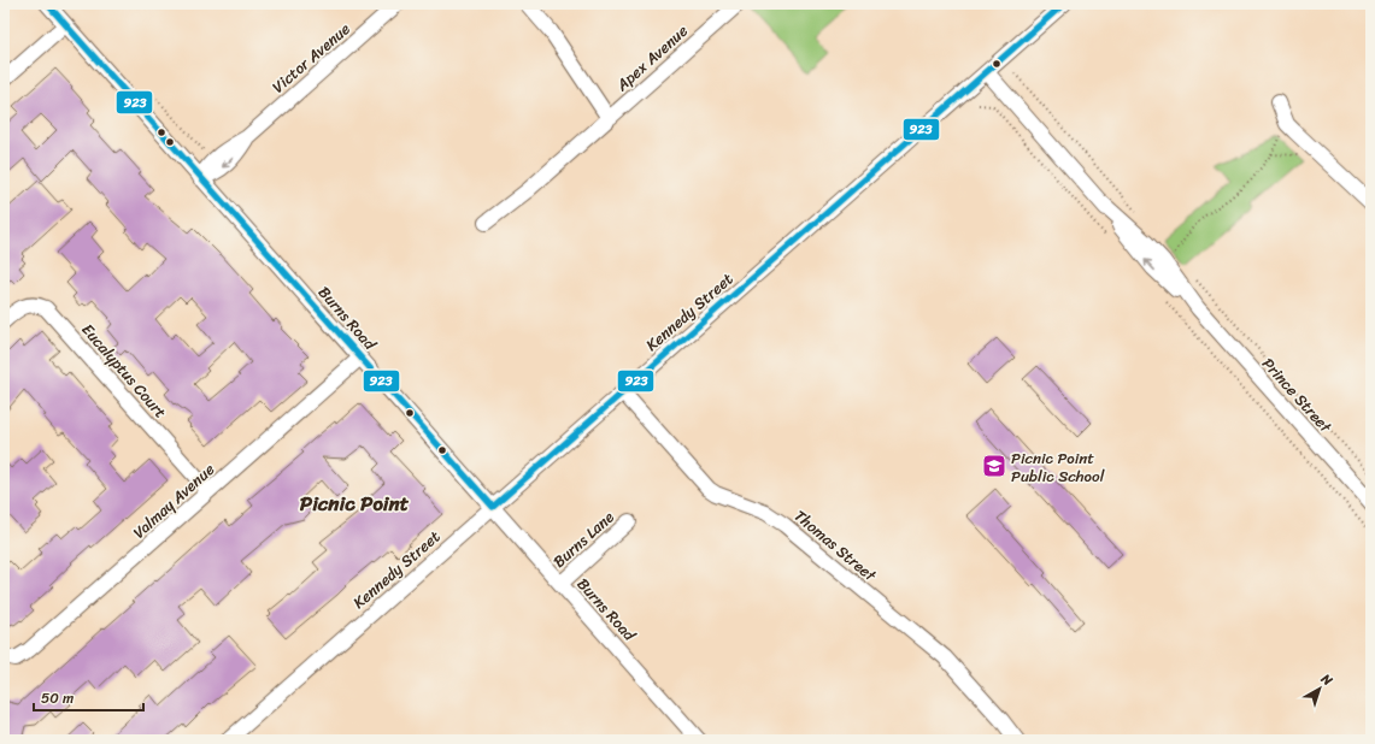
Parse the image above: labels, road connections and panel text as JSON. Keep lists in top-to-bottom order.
{
  "streets": {
    "street": [
      "Victor Avenue",
      "Apex Avenue",
      "Kennedy Street",
      "Burns Road",
      "Eucalyptus Court",
      "Prince Street",
      "Valmay Avenue",
      "Burns Lane",
      "Thomas Street"
    ]
  },
  "crossings": [
    ["Victor Avenue", "Burns Road"],
    ["Kennedy Street", "Burns Road"],
    ["Kennedy Street", "Prince Street"],
    ["Kennedy Street", "Thomas Street"],
    ["Burns Road", "Valmay Avenue"],
    ["Burns Road", "Burns Lane"],
    ["Eucalyptus Court", "Valmay Avenue"]
  ],
  "districts": ["Picnic Point"],
  "places": {
    "school or university": ["Picnic Point Public School"]
  },
  "lines": ["transit line 923"],
  "scale_bar": "50 m",
  "north": "top right"
}
